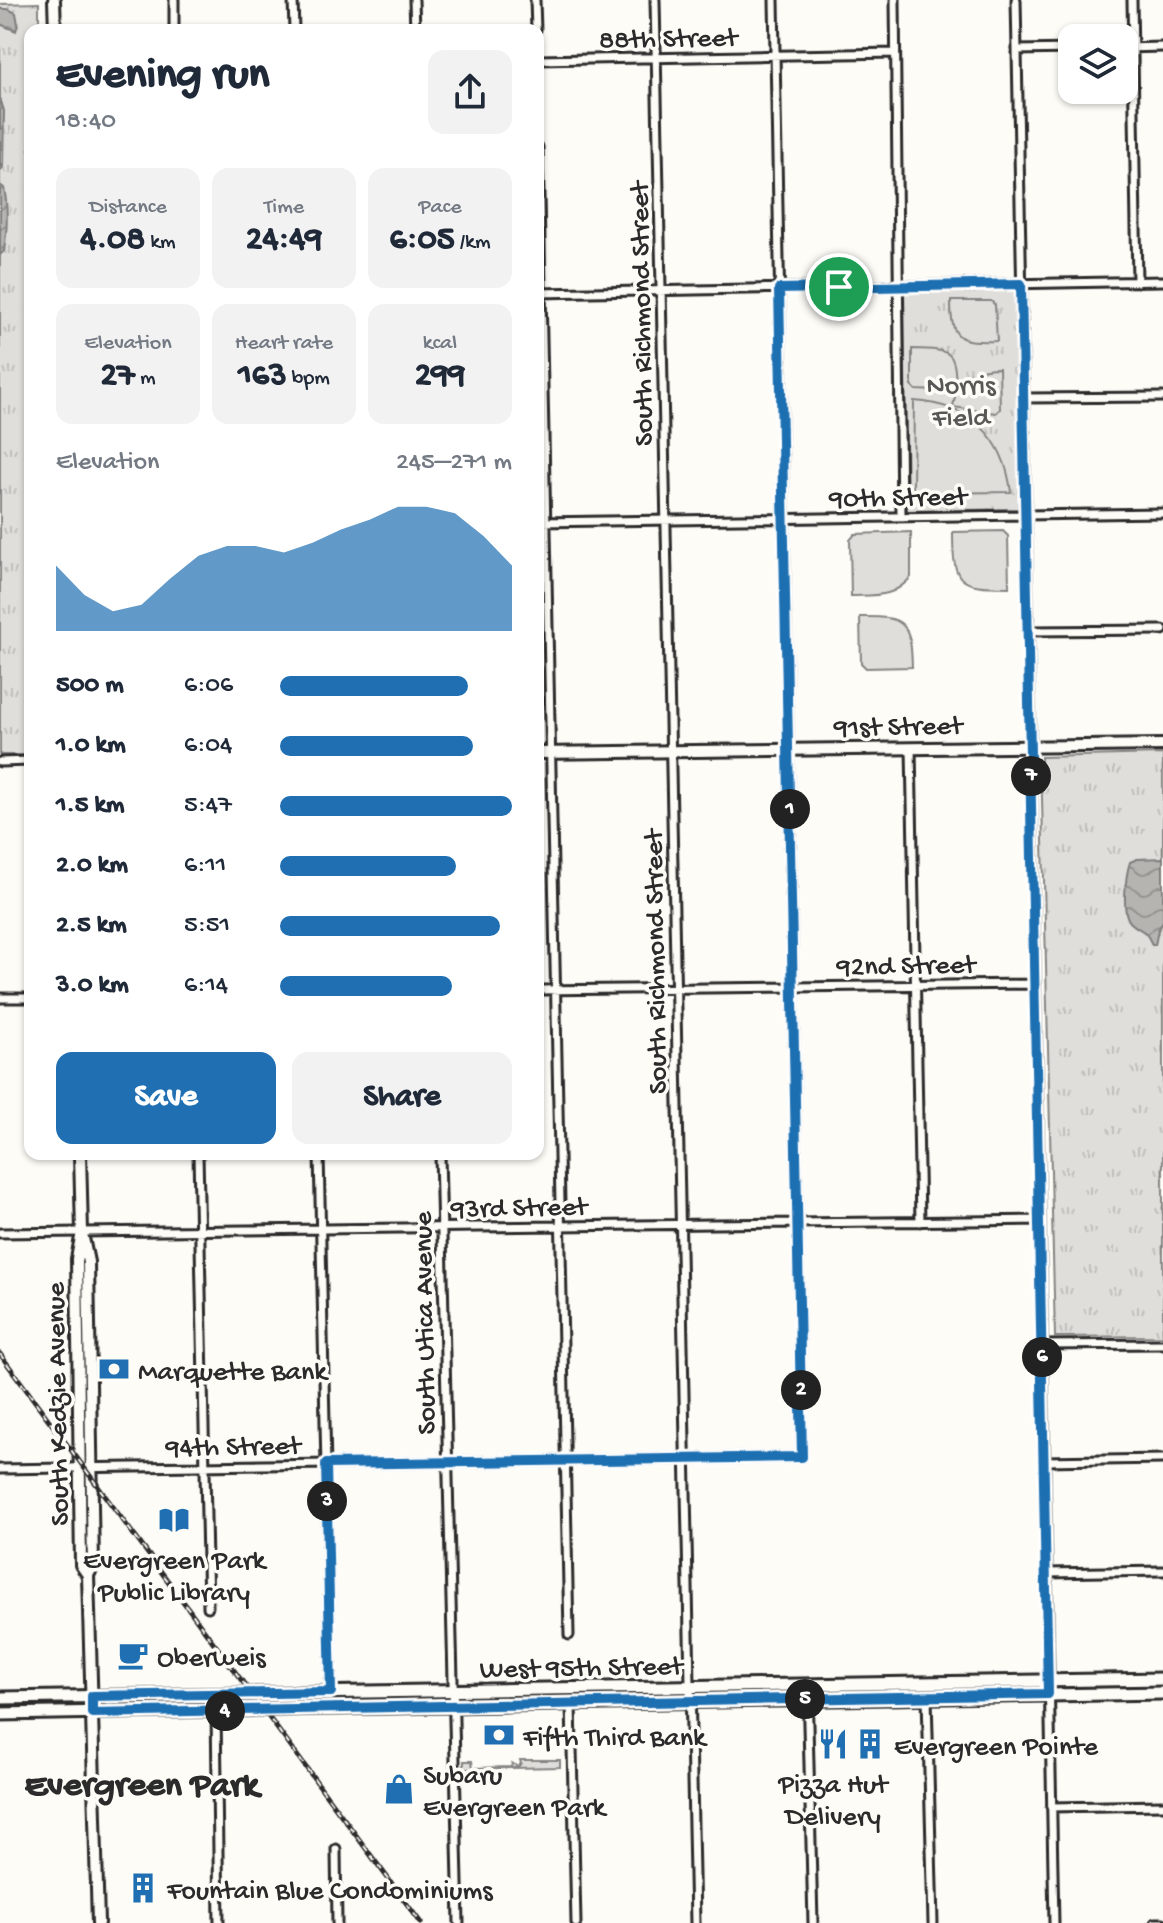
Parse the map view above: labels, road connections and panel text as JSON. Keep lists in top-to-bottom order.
{
  "streets": {
    "main road": ["91st Street", "South Kedzie Avenue", "West 95th Street"],
    "street": [
      "88th Street",
      "South Richmond Street",
      "90th Street",
      "92nd Street",
      "93rd Street",
      "South Utica Avenue",
      "94th Street"
    ]
  },
  "crossings": [
    ["88th Street", "South Richmond Street"],
    ["South Richmond Street", "90th Street"],
    ["South Richmond Street", "91st Street"],
    ["South Richmond Street", "92nd Street"],
    ["South Richmond Street", "93rd Street"],
    ["South Richmond Street", "94th Street"],
    ["South Richmond Street", "West 95th Street"],
    ["93rd Street", "South Utica Avenue"],
    ["93rd Street", "South Kedzie Avenue"],
    ["93rd Street", "94th Street"],
    ["South Utica Avenue", "94th Street"],
    ["South Utica Avenue", "West 95th Street"],
    ["South Kedzie Avenue", "94th Street"],
    ["South Kedzie Avenue", "West 95th Street"]
  ],
  "districts": ["Evergreen Park"],
  "parks": ["Norris Field"],
  "places": {
    "bank": ["Marquette Bank", "Fifth Third Bank"],
    "library": ["Evergreen Park Public Library"],
    "cafe": ["Oberweis"],
    "restaurant": ["Pizza Hut Delivery"],
    "building": ["Evergreen Pointe", "Fountain Blue Condominiums"],
    "shop": ["Subaru Evergreen Park"]
  },
  "page": {
    "heading": ["Evening run", "18:40"],
    "stats": [
      ["Distance", "4.08 km"],
      ["Time", "24:49"],
      ["Pace", "6:05 /km"],
      ["Elevation", "27 m"],
      ["Heart rate", "163 bpm"],
      ["kcal", "299"]
    ],
    "chart": ["Elevation", "245–271 m"],
    "list": [
      {
        "name": "500 m",
        "note": "6:06"
      },
      {
        "name": "1.0 km",
        "note": "6:04"
      },
      {
        "name": "1.5 km",
        "note": "5:47"
      },
      {
        "name": "2.0 km",
        "note": "6:11"
      },
      {
        "name": "2.5 km",
        "note": "5:51"
      },
      {
        "name": "3.0 km",
        "note": "6:14"
      }
    ],
    "pins": [
      "7",
      "1",
      "6",
      "2",
      "3",
      "5",
      "4"
    ],
    "buttons": ["Save", "Share"]
  }
}
